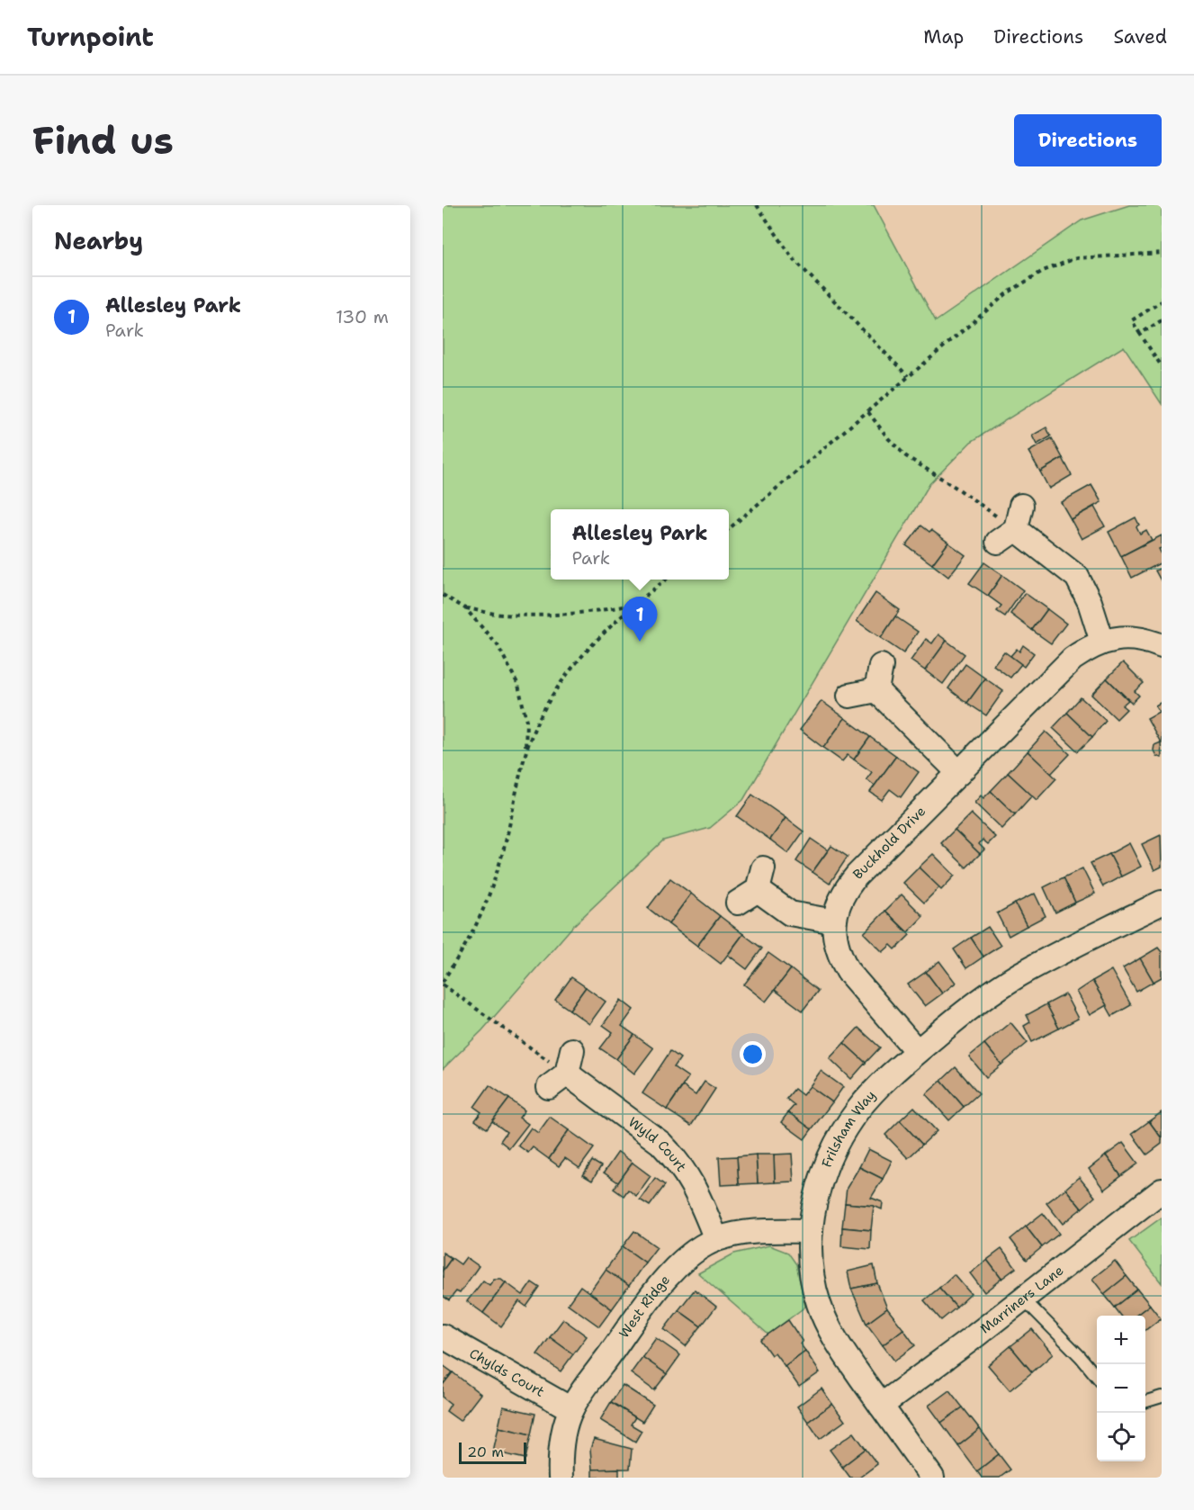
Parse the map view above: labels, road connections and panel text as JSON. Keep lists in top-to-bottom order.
{
  "streets": {
    "street": [
      "Buckhold Drive",
      "Frilsham Way",
      "Wyld Court",
      "Marriners Lane",
      "West Ridge",
      "Chylds Court"
    ]
  },
  "crossings": [
    ["Buckhold Drive", "Frilsham Way"],
    ["Frilsham Way", "Marriners Lane"],
    ["Frilsham Way", "West Ridge"],
    ["Wyld Court", "West Ridge"],
    ["West Ridge", "Chylds Court"]
  ],
  "scale_bar": "20 m",
  "page": {
    "header": "Turnpoint",
    "nav": ["Map", "Directions", "Saved"],
    "buttons": "Directions",
    "title": "Find us",
    "heading": "Nearby",
    "list": [
      {
        "mark": "1",
        "name": "Allesley Park",
        "note": "Park",
        "value": "130 m"
      }
    ],
    "popup": ["Allesley Park", "Park"],
    "pins": "1",
    "map_buttons": ["+", "−"],
    "scale": "20 m"
  }
}
